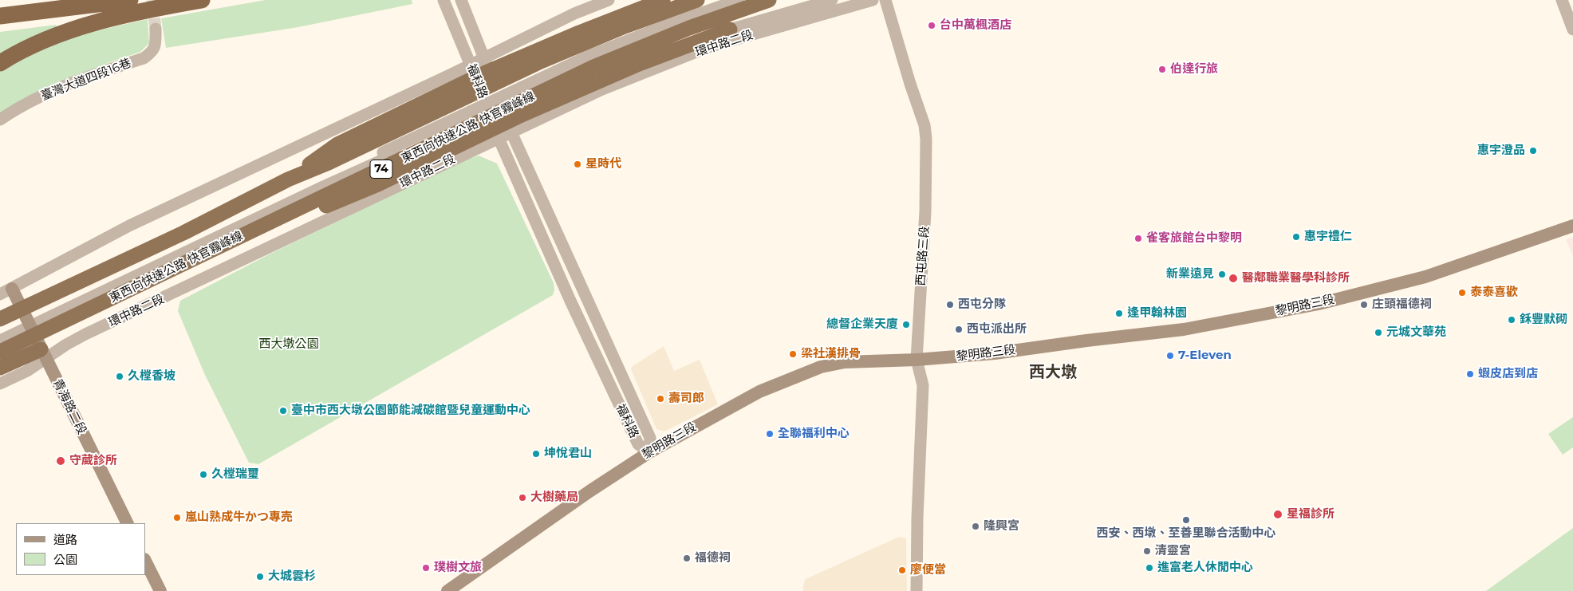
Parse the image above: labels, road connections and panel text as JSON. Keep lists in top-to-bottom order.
{
  "streets": {
    "highway": ["東西向快速公路 快官霧峰線", "74"],
    "main road": ["黎明路三段", "青海路二段"],
    "street": [
      "環中路二段",
      "臺灣大道四段16巷",
      "福科路",
      "西屯路三段"
    ]
  },
  "crossings": [
    ["環中路二段", "福科路"],
    ["環中路二段", "青海路二段"],
    ["福科路", "黎明路三段"],
    ["東西向快速公路 快官霧峰線", "74"],
    ["西屯路三段", "黎明路三段"]
  ],
  "districts": ["西大墩"],
  "parks": ["西大墩公園"],
  "places": [
    "台中萬楓酒店",
    "伯達行旅",
    "惠宇澄品",
    "星時代",
    "惠宇禮仁",
    "雀客旅館台中黎明",
    "新業遠見",
    "醫鄰職業醫學科診所",
    "泰泰喜歡",
    "西屯分隊",
    "庄頭福德祠",
    "逢甲翰林園",
    "鉌豐默砌",
    "總督企業天廈",
    "西屯派出所",
    "元城文華苑",
    "梁社漢排骨",
    "7-Eleven",
    "蝦皮店到店",
    "久樘香坡",
    "壽司郎",
    "臺中市西大墩公園節能減碳館暨兒童運動中心",
    "全聯福利中心",
    "坤悅君山",
    "守葳診所",
    "久樘瑞璽",
    "大樹藥局",
    "星福診所",
    "嵐山熟成牛かつ專売",
    "西安、西墩、至善里聯合活動中心",
    "隆興宮",
    "清靈宮",
    "福德祠",
    "璞樹文旅",
    "進富老人休閒中心",
    "廖便當",
    "大城雲杉"
  ],
  "legend": ["道路", "公園"]
}
